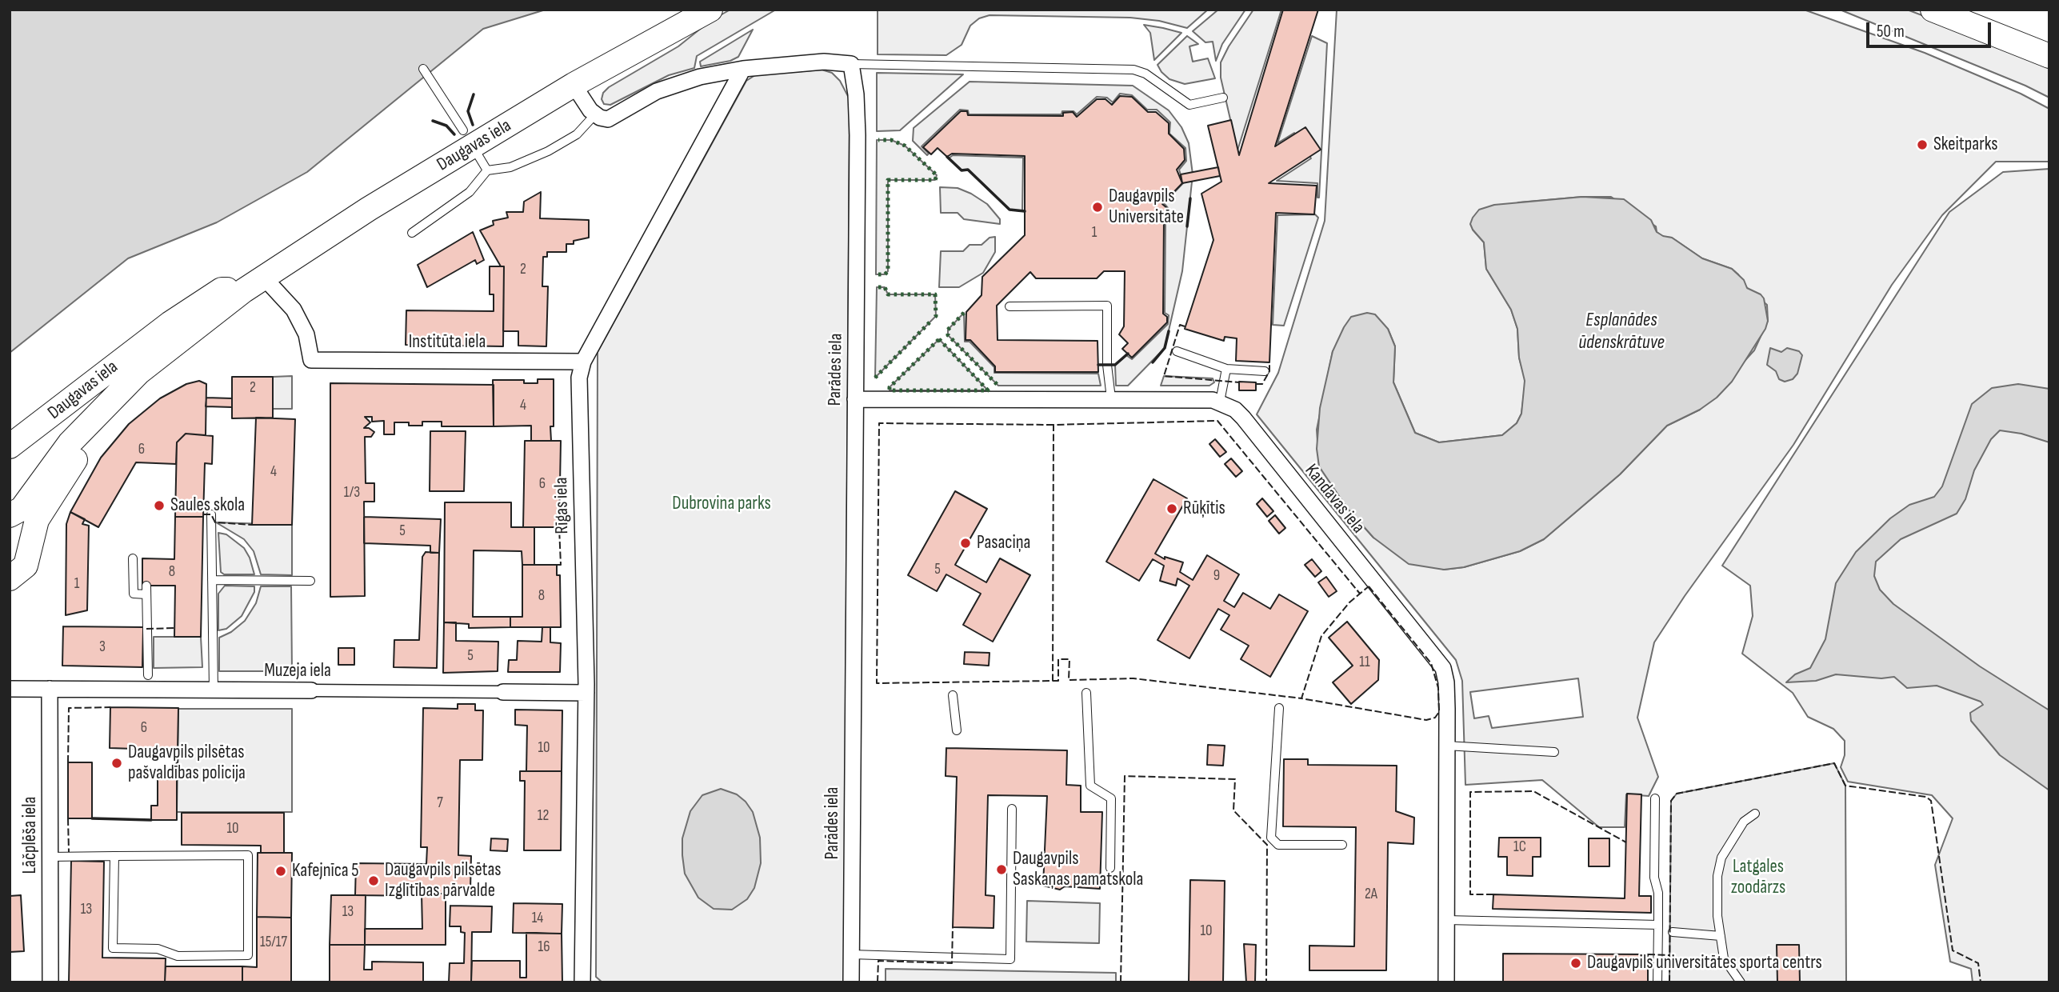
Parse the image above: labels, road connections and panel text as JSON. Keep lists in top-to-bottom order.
{
  "streets": {
    "main road": ["Daugavas iela"],
    "street": [
      "Institūta iela",
      "Parādes iela",
      "Kandavas iela",
      "Rīgas iela",
      "Muzeja iela",
      "Lāčplēša iela"
    ]
  },
  "crossings": [
    ["Daugavas iela", "Institūta iela"],
    ["Institūta iela", "Rīgas iela"],
    ["Rīgas iela", "Muzeja iela"],
    ["Muzeja iela", "Lāčplēša iela"]
  ],
  "water": ["Esplanādes ūdenskrātuve"],
  "parks": ["Dubrovina parks", "Latgales zoodārzs"],
  "places": [
    "Skeitparks",
    "Daugavpils Universitāte",
    "Saules skola",
    "Rūķītis",
    "Pasaciņa",
    "Daugavpils pilsētas pašvaldības policija",
    "Daugavpils Saskaņas pamatskola",
    "Kafejnīca 5",
    "Daugavpils pilsētas Izglītības pārvalde",
    "Daugavpils universitātes sporta centrs"
  ],
  "house_numbers": [
    "1",
    "2",
    "2",
    "4",
    "6",
    "4",
    "6",
    "1/3",
    "5",
    "5",
    "8",
    "9",
    "1",
    "8",
    "3",
    "5",
    "11",
    "6",
    "10",
    "7",
    "12",
    "10",
    "1C",
    "2A",
    "13",
    "13",
    "14",
    "10",
    "15/17",
    "16"
  ],
  "scale_bar": "50 m"
}
